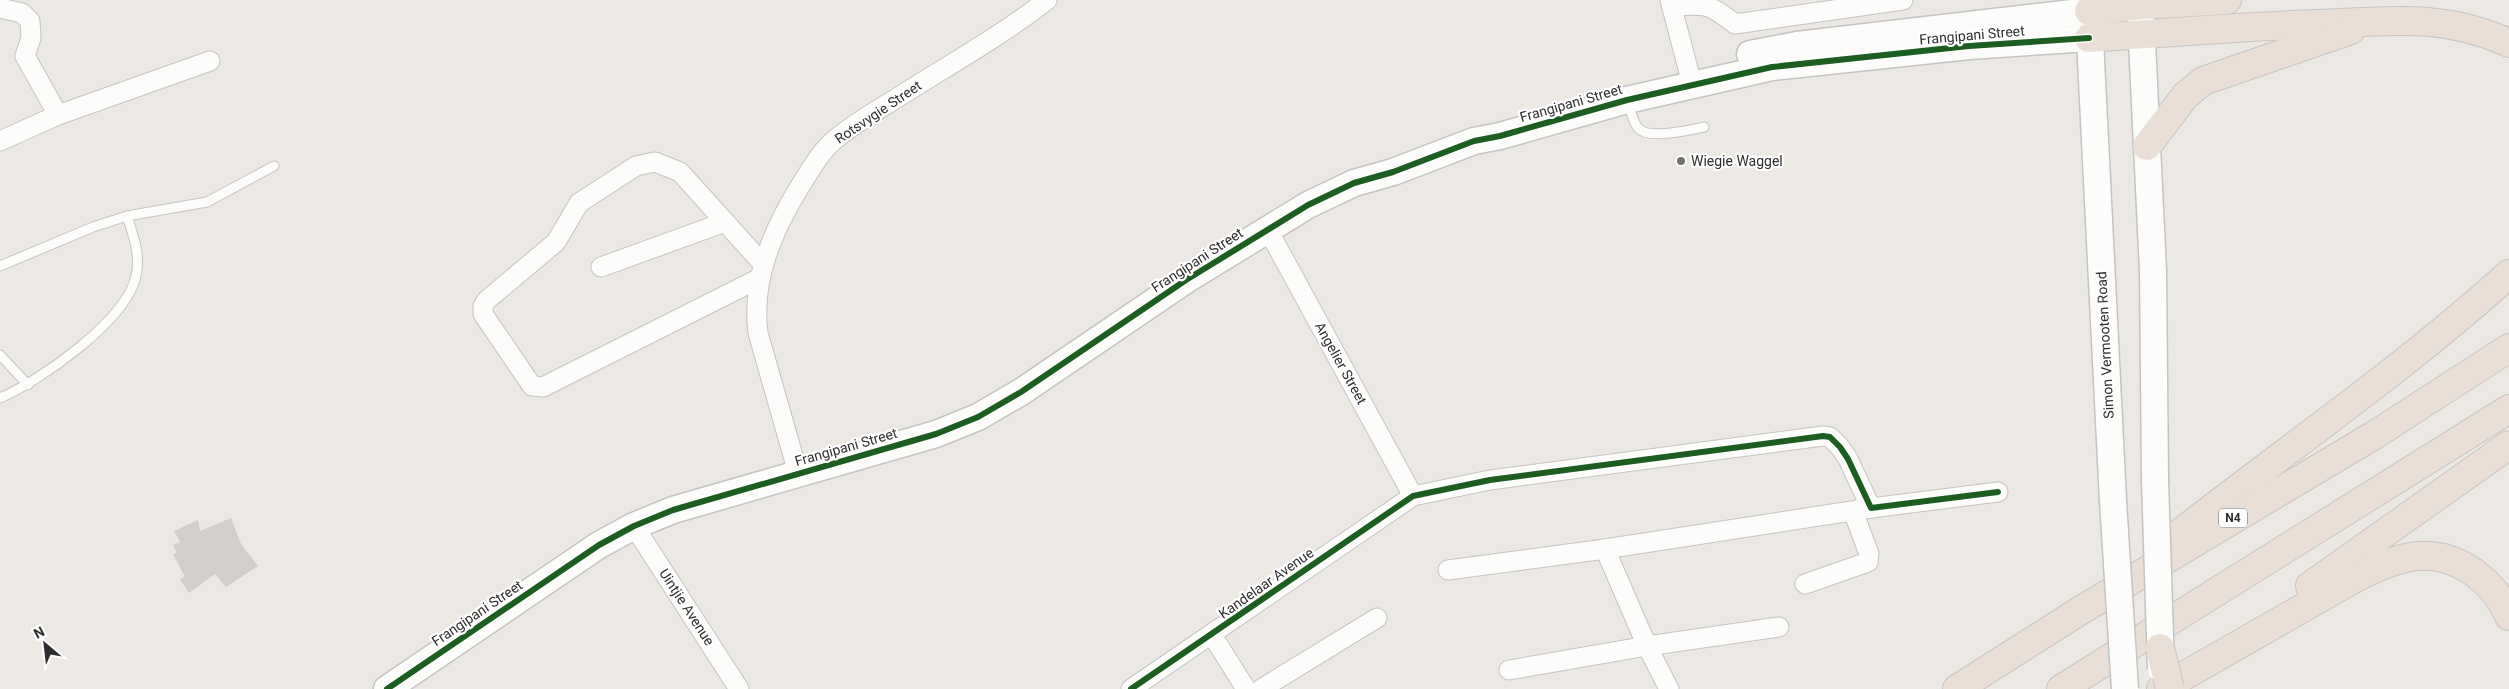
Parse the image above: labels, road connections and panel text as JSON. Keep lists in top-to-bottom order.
{
  "streets": {
    "highway": ["N4"],
    "street": [
      "Frangipani Street",
      "Rotsvygie Street",
      "Simon Vermooten Road",
      "Angelier Street",
      "Kandelaar Avenue",
      "Uintjie Avenue"
    ]
  },
  "crossings": [
    ["Frangipani Street", "Rotsvygie Street"],
    ["Frangipani Street", "Simon Vermooten Road"],
    ["Frangipani Street", "Angelier Street"],
    ["Frangipani Street", "Uintjie Avenue"],
    ["Angelier Street", "Kandelaar Avenue"]
  ],
  "places": ["Wiegie Waggel"],
  "north": "top left"
}
